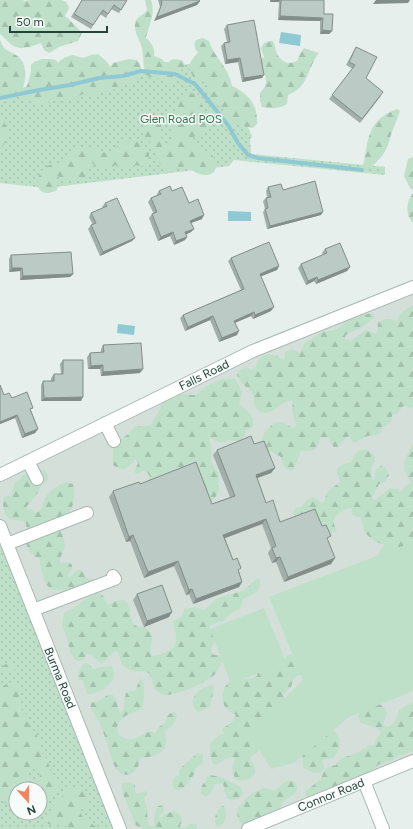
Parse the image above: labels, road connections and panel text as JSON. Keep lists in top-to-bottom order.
{
  "streets": {
    "street": ["Falls Road", "Burma Road", "Connor Road"]
  },
  "parks": ["Glen Road POS"],
  "scale_bar": "50 m",
  "north": "bottom"
}
